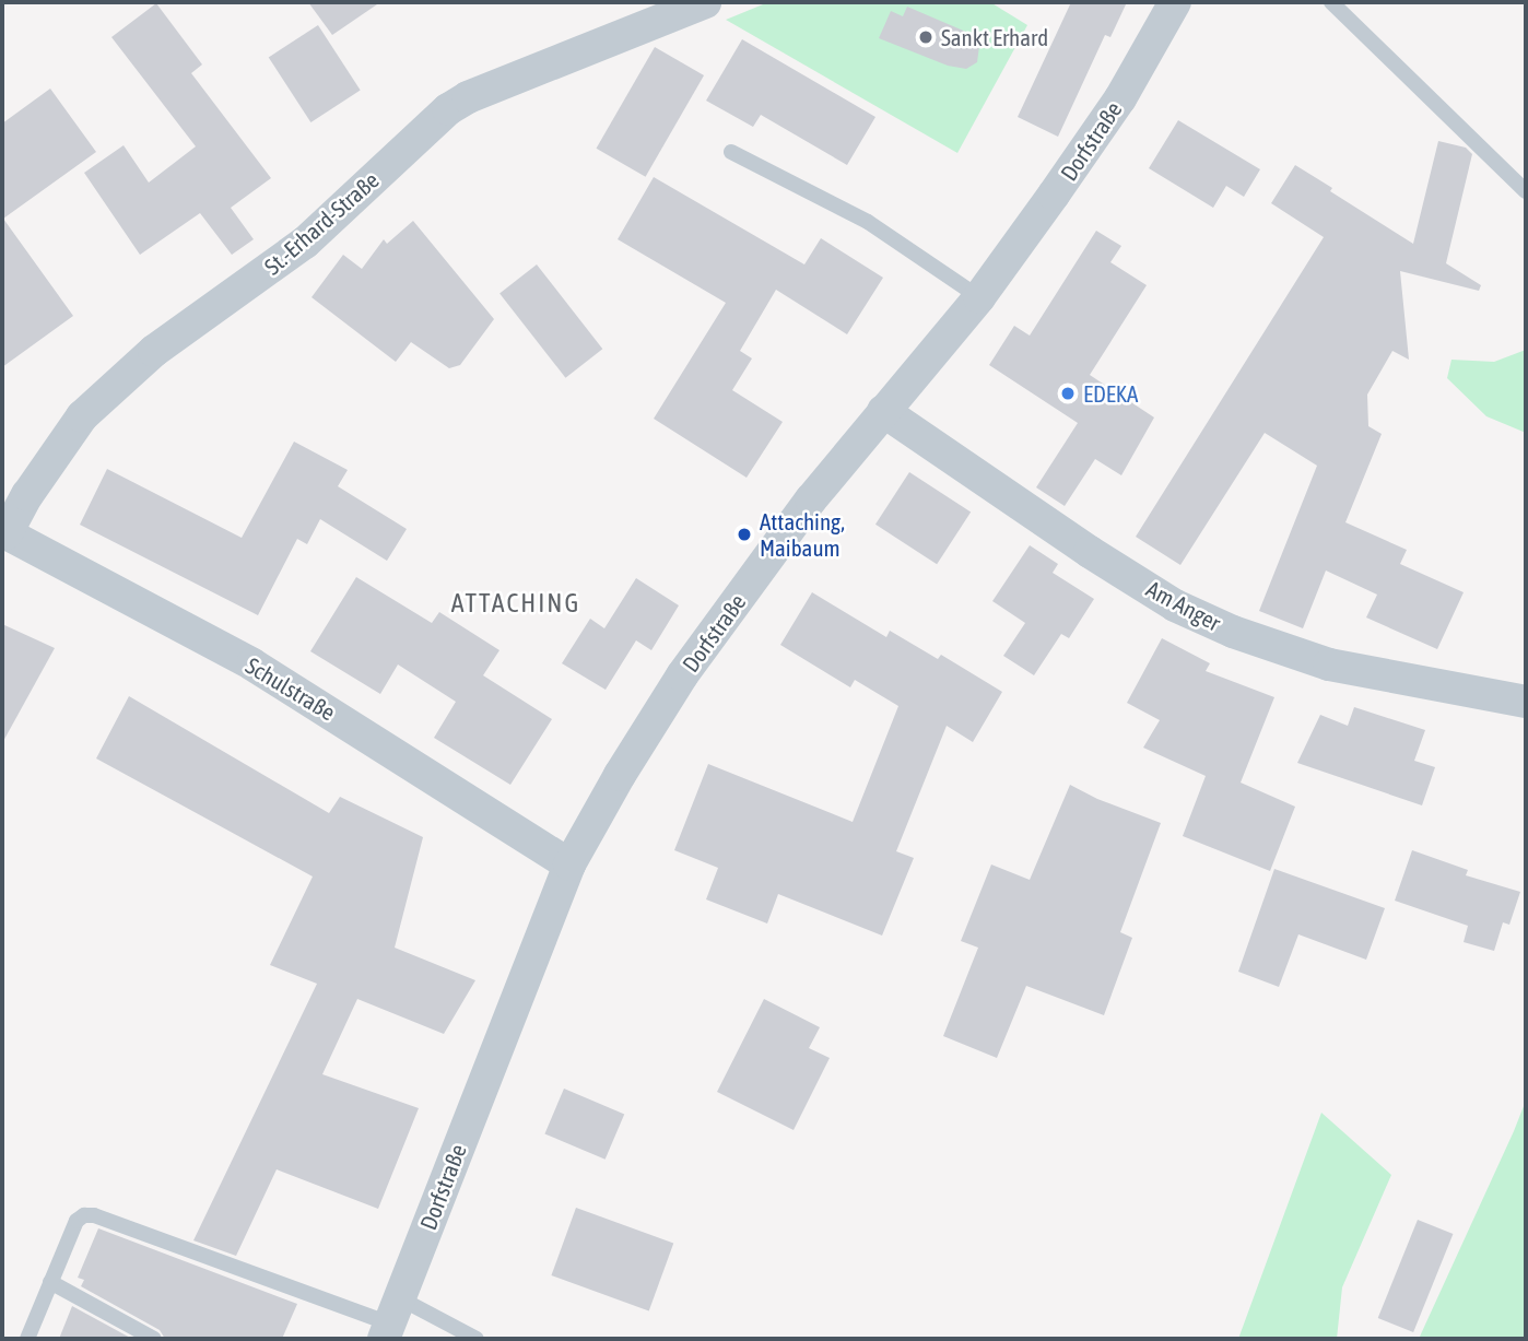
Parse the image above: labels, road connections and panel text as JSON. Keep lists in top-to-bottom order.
{
  "streets": {
    "street": [
      "Dorfstraße",
      "St.-Erhard-Straße",
      "Am Anger",
      "Schulstraße"
    ]
  },
  "crossings": [
    ["Dorfstraße", "Am Anger"],
    ["Dorfstraße", "Schulstraße"],
    ["St.-Erhard-Straße", "Schulstraße"]
  ],
  "districts": ["ATTACHING"],
  "places": ["Sankt Erhard", "EDEKA", "Attaching, Maibaum"]
}
